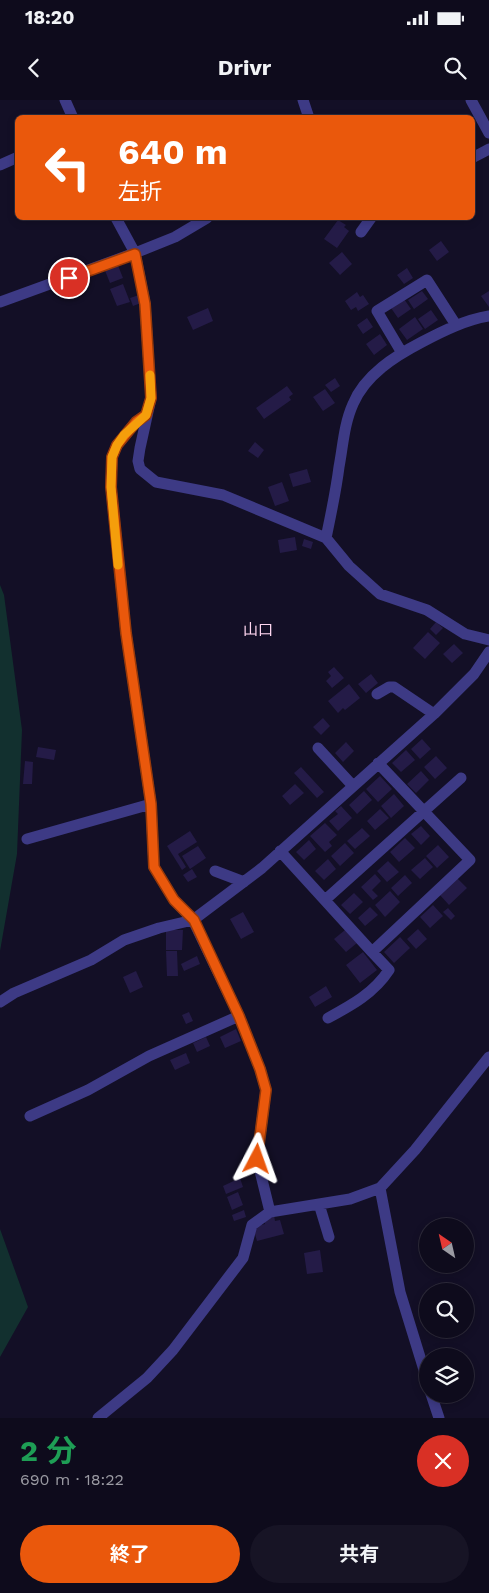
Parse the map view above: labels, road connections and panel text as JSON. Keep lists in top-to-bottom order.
{
  "districts": ["山口"],
  "north": "top left",
  "page": {
    "status": "18:20",
    "header": "Drivr",
    "turn": ["640 m", "左折"],
    "heading": ["2 分", "690 m · 18:22"],
    "buttons": ["終了", "共有"]
  }
}
